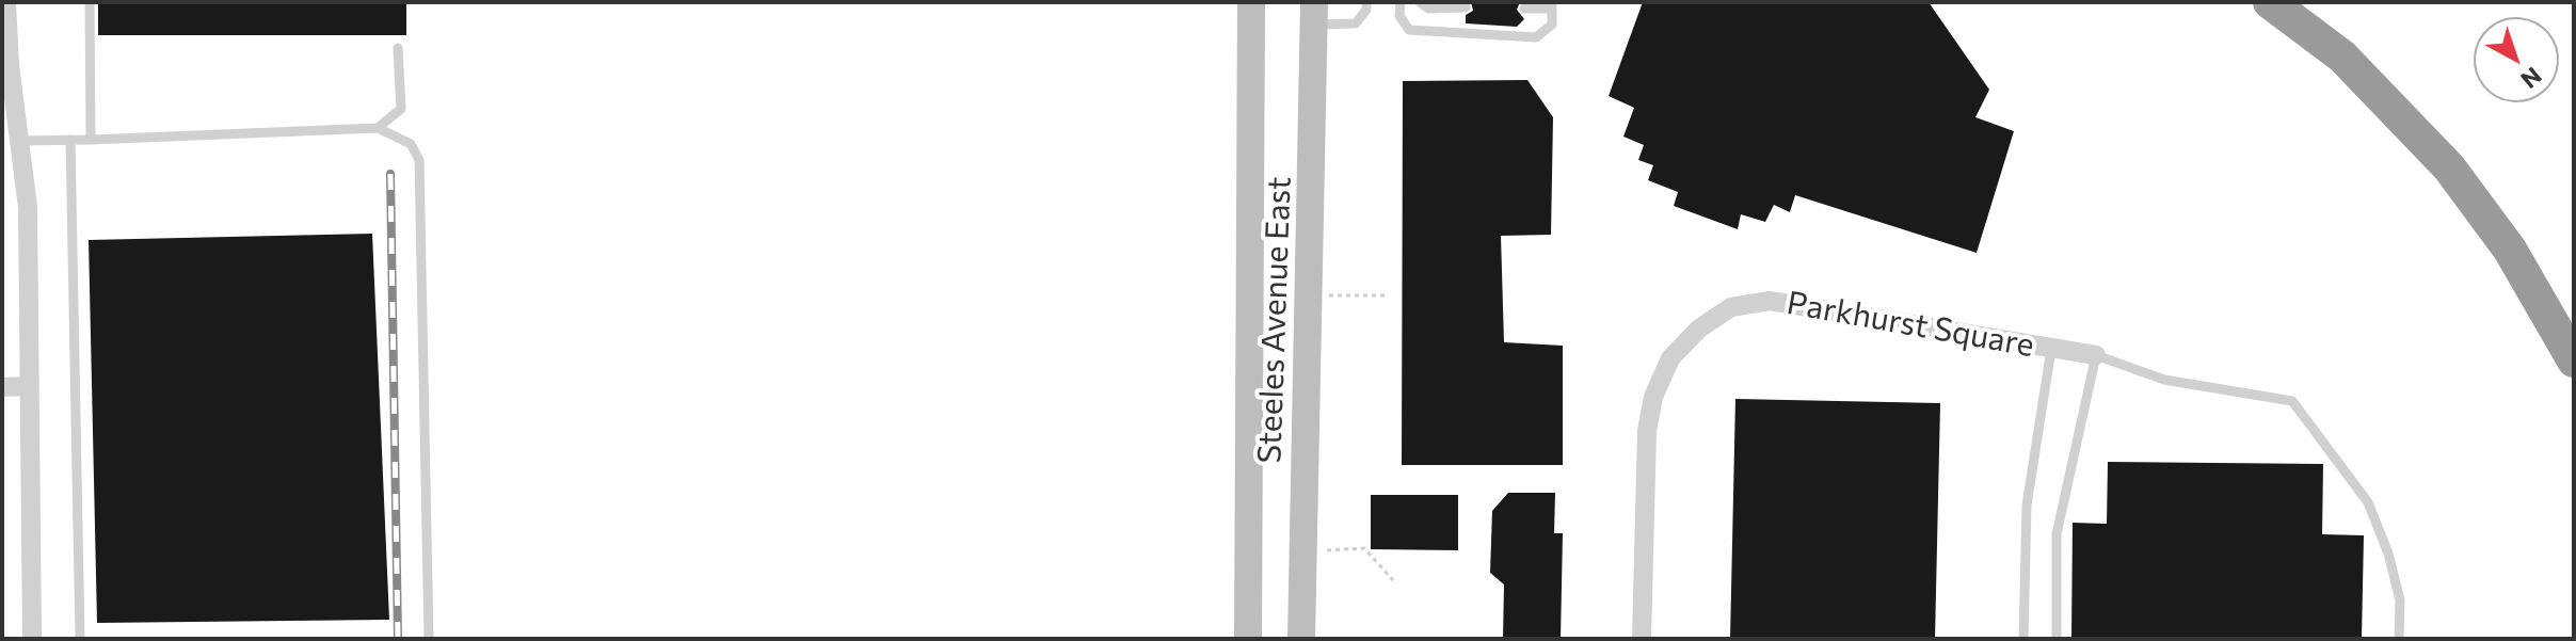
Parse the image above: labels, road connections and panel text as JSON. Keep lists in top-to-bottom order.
{
  "streets": {
    "main road": ["Steeles Avenue East"],
    "street": ["Parkhurst Square"]
  },
  "north": "bottom right"
}
